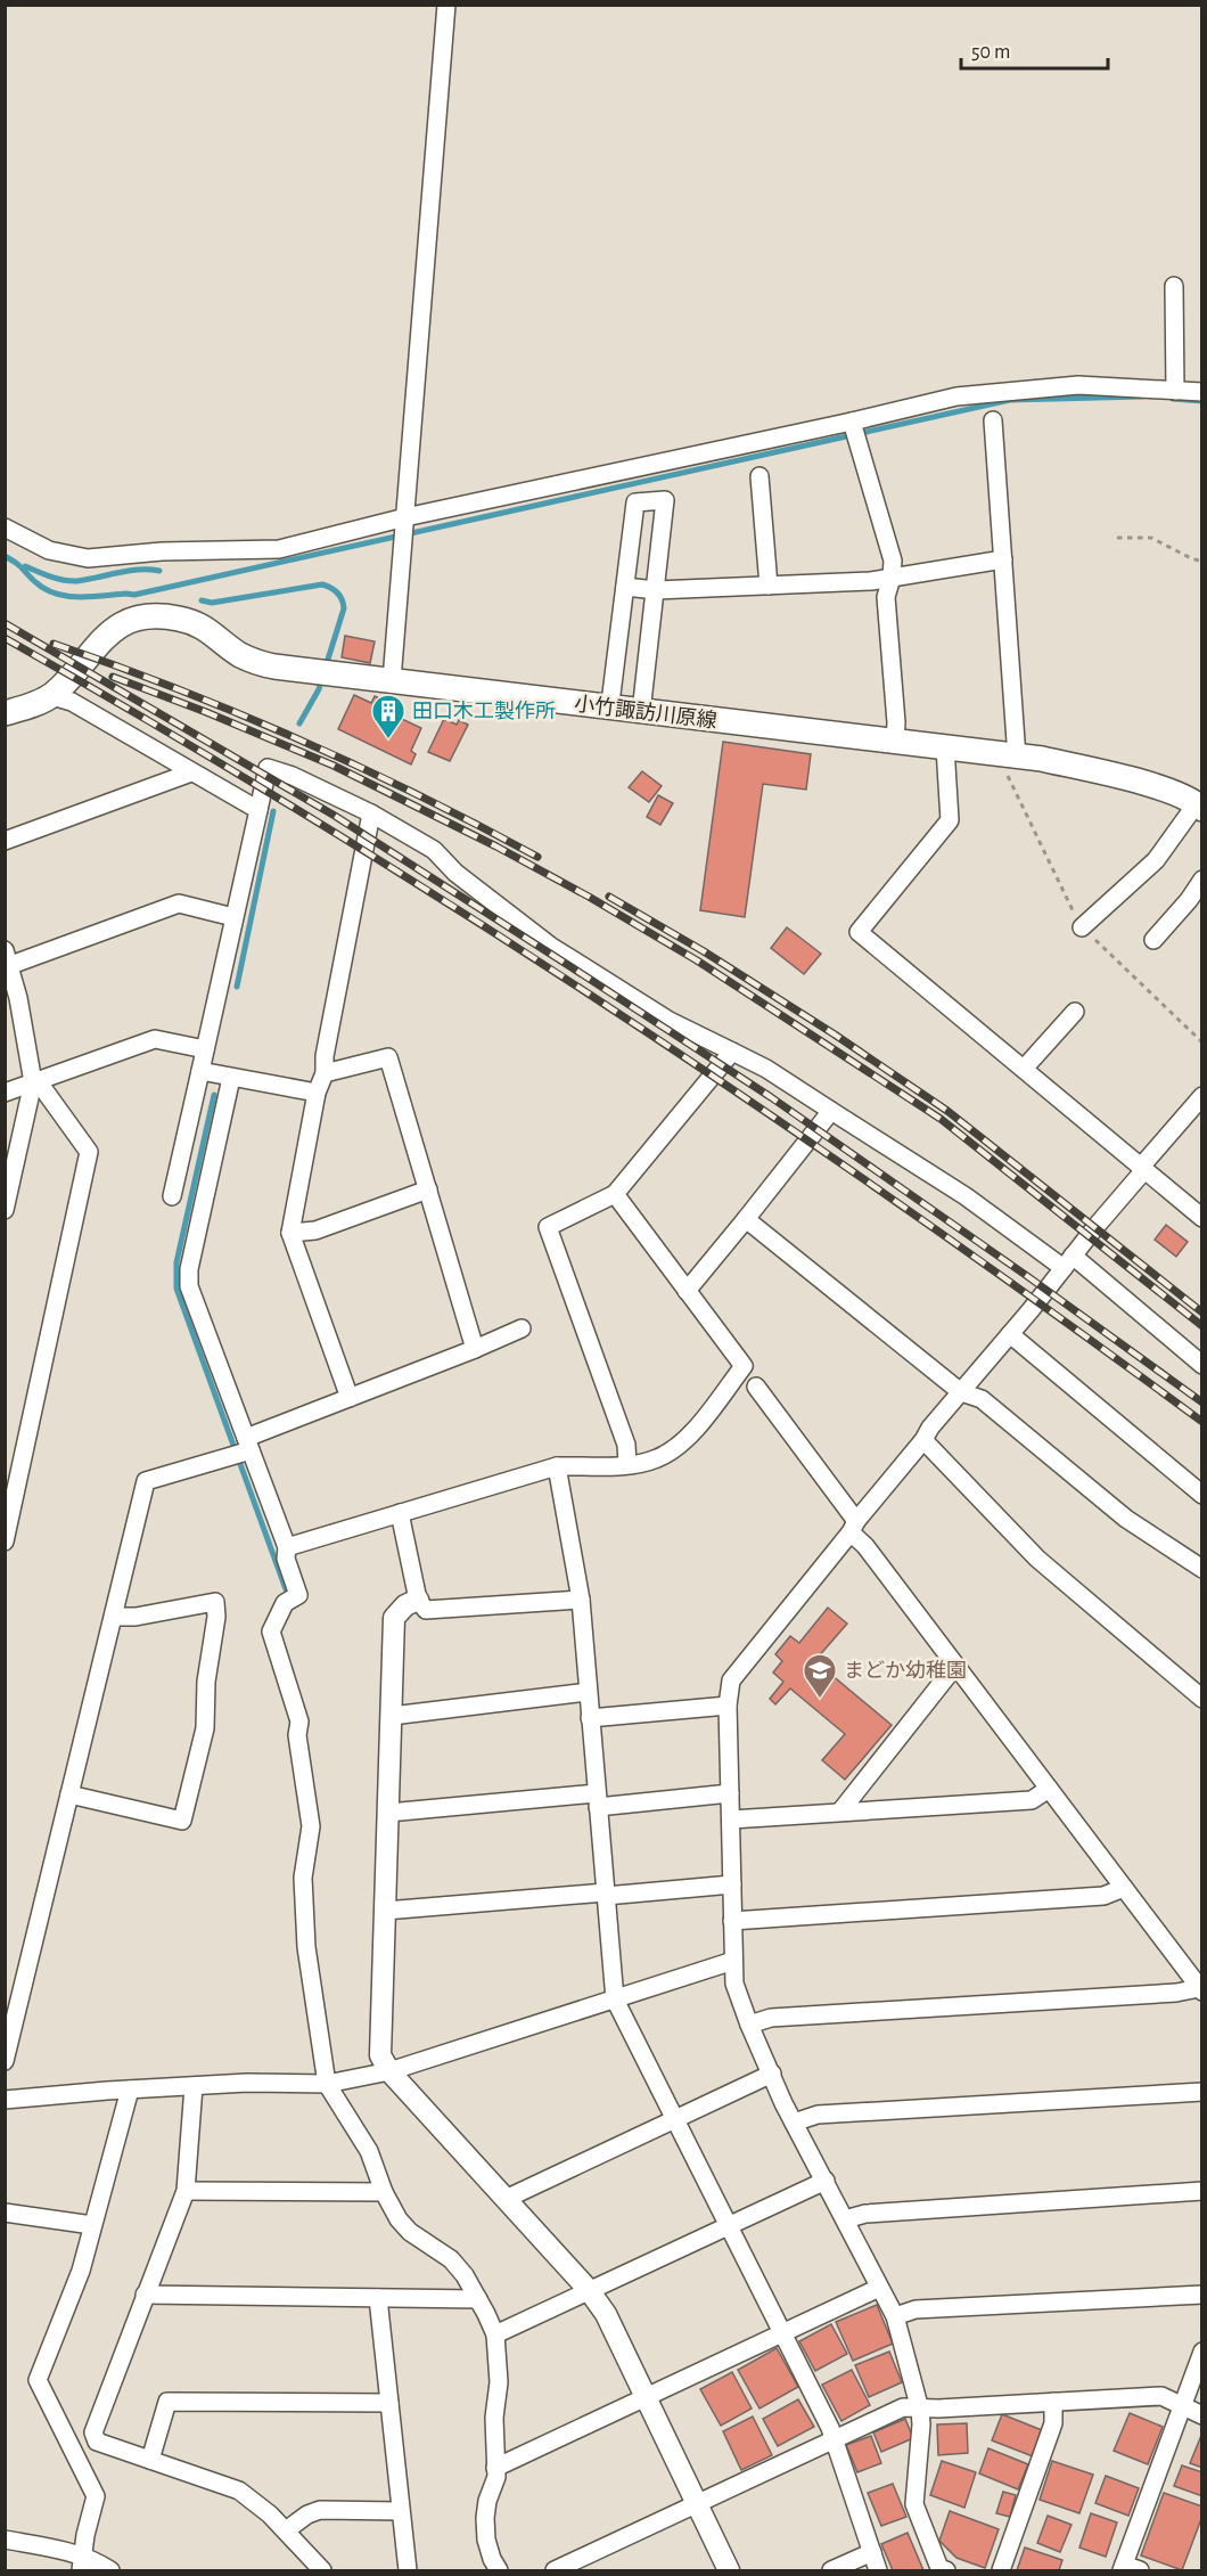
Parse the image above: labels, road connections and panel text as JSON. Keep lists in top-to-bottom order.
{
  "streets": {
    "main road": ["小竹諏訪川原線"]
  },
  "places": {
    "building": ["田口木工製作所"],
    "school or university": ["まどか幼稚園"]
  },
  "scale_bar": "50 m"
}
